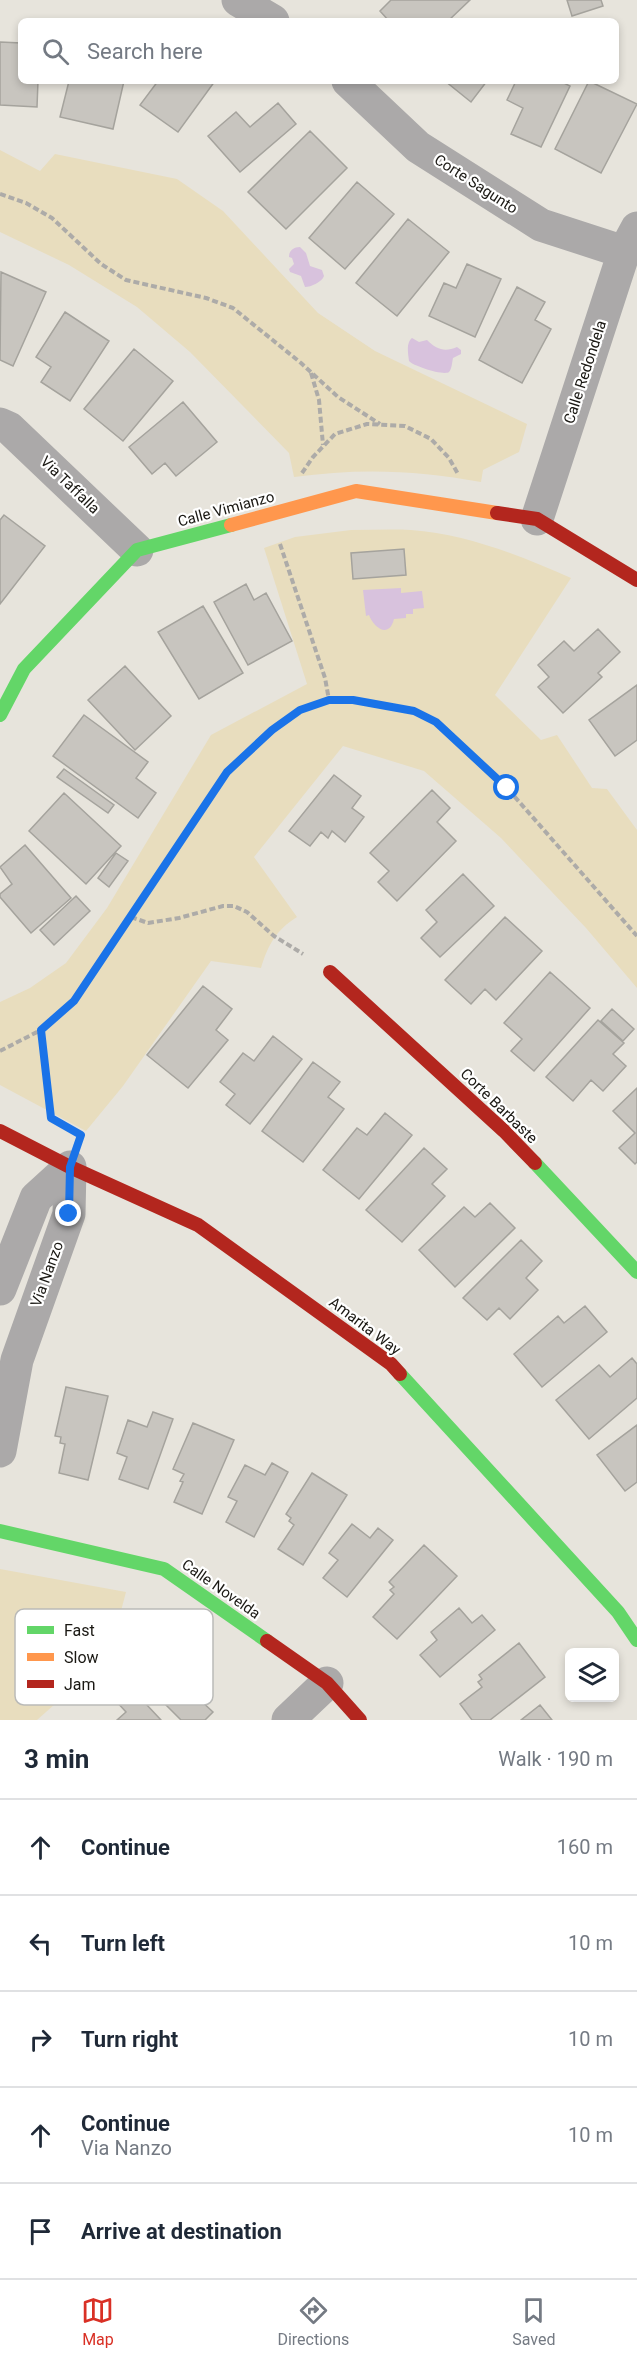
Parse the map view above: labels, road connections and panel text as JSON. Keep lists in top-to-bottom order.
{
  "streets": {
    "street": [
      "Corte Sagunto",
      "Calle Redondela",
      "Via Taffalla",
      "Calle Vimianzo",
      "Corte Barbaste",
      "Via Nanzo",
      "Amarita Way",
      "Calle Novelda"
    ]
  },
  "crossings": [
    ["Corte Sagunto", "Calle Redondela"],
    ["Calle Redondela", "Calle Vimianzo"],
    ["Via Taffalla", "Calle Vimianzo"],
    ["Via Nanzo", "Amarita Way"]
  ],
  "legend": ["Fast", "Slow", "Jam"],
  "page": {
    "search": "Search here",
    "heading": ["3 min", "Walk · 190 m"],
    "list": [
      ["Continue", "160 m"],
      ["Turn left", "10 m"],
      ["Turn right", "10 m"],
      ["Continue", "Via Nanzo", "10 m"],
      "Arrive at destination"
    ],
    "nav": ["Map", "Directions", "Saved"]
  }
}
